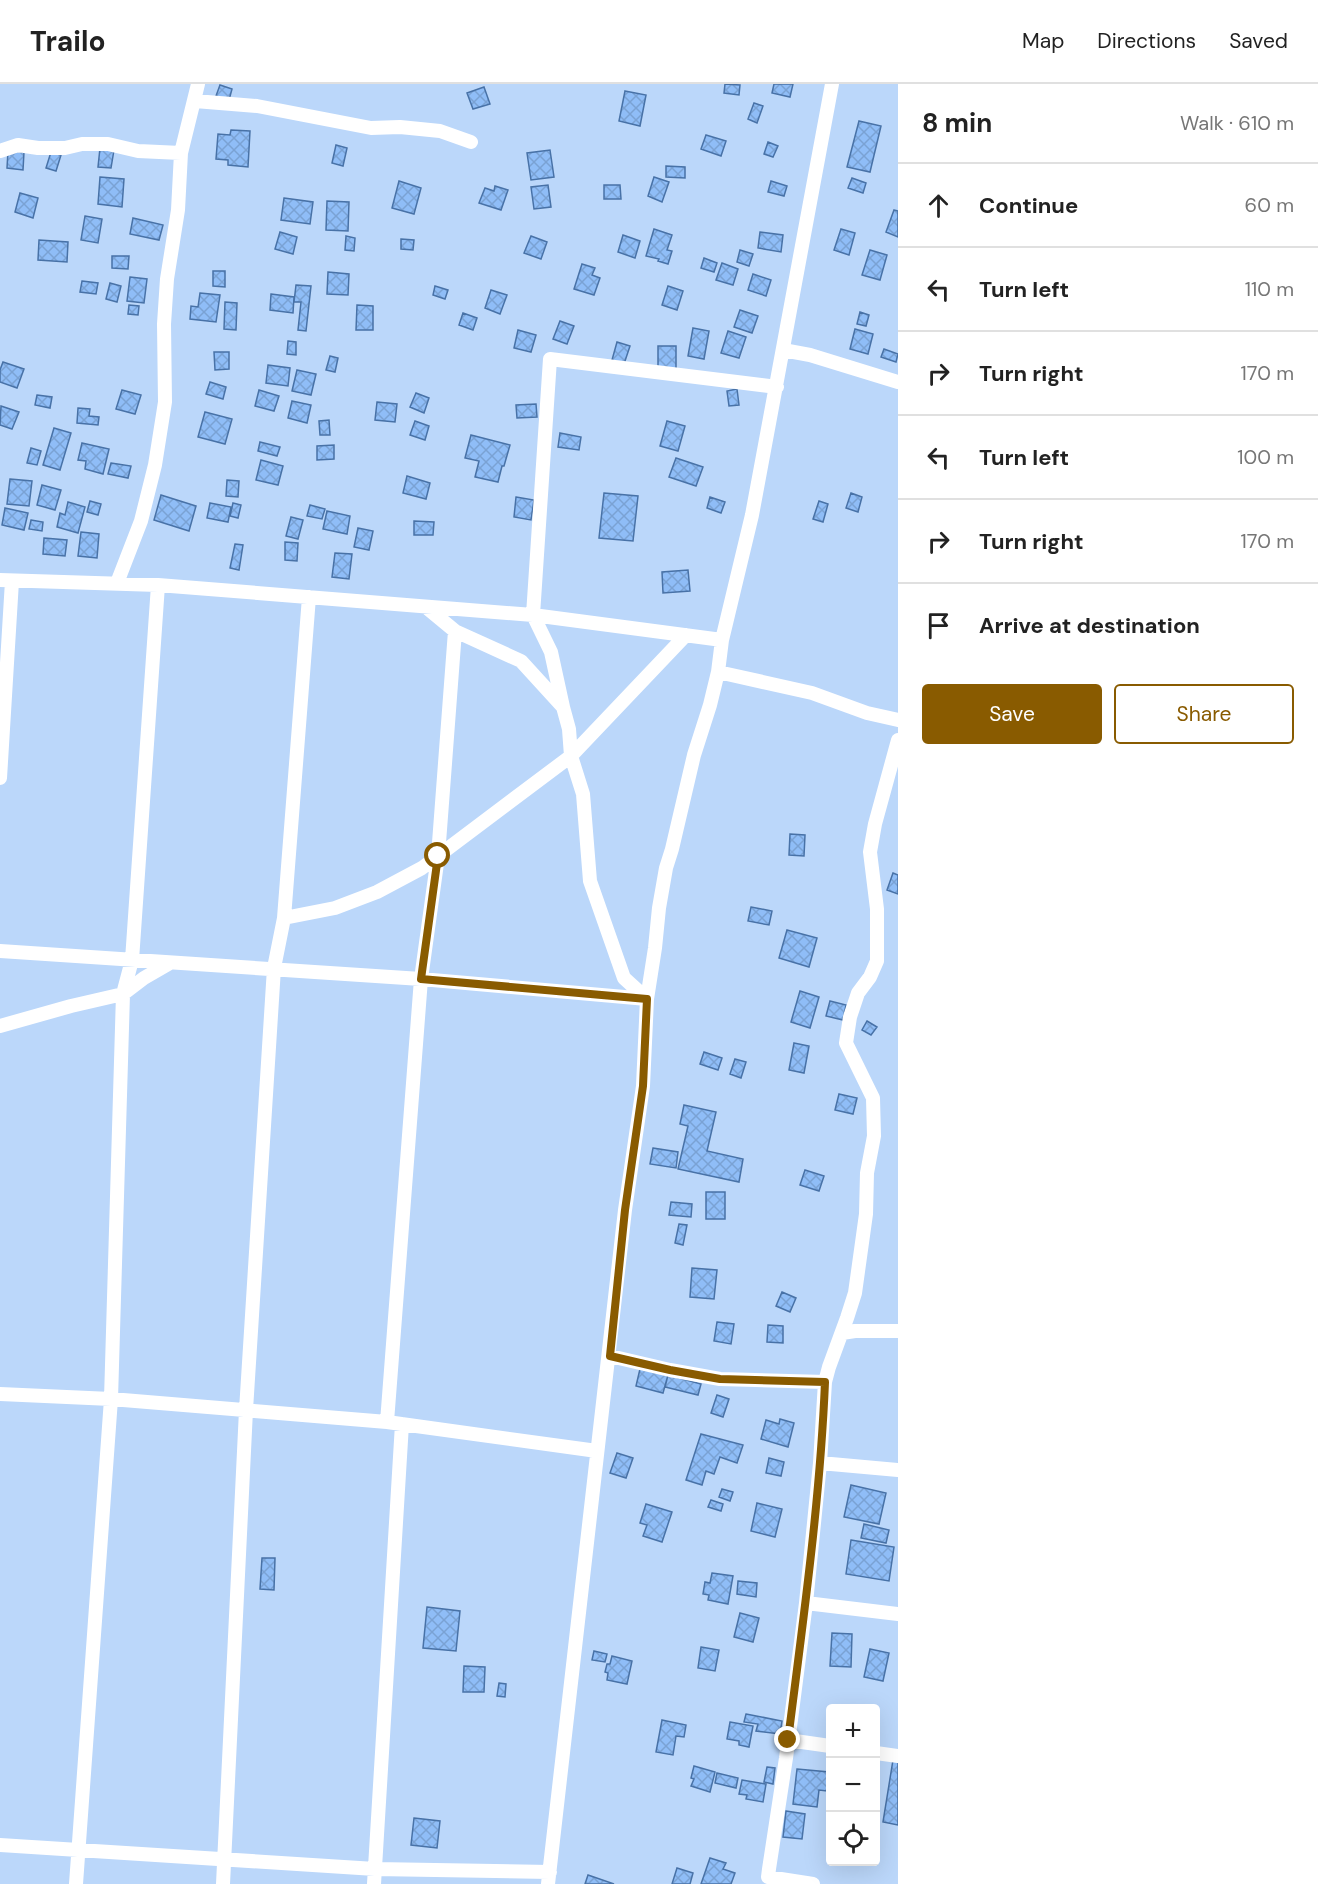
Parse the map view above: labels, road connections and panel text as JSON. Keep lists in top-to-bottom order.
{
  "page": {
    "header": "Trailo",
    "nav": ["Map", "Directions", "Saved"],
    "heading": ["8 min", "Walk · 610 m"],
    "list": [
      ["Continue", "60 m"],
      ["Turn left", "110 m"],
      ["Turn right", "170 m"],
      ["Turn left", "100 m"],
      ["Turn right", "170 m"],
      "Arrive at destination"
    ],
    "buttons": ["Save", "Share"],
    "map_buttons": ["+", "−"]
  }
}
